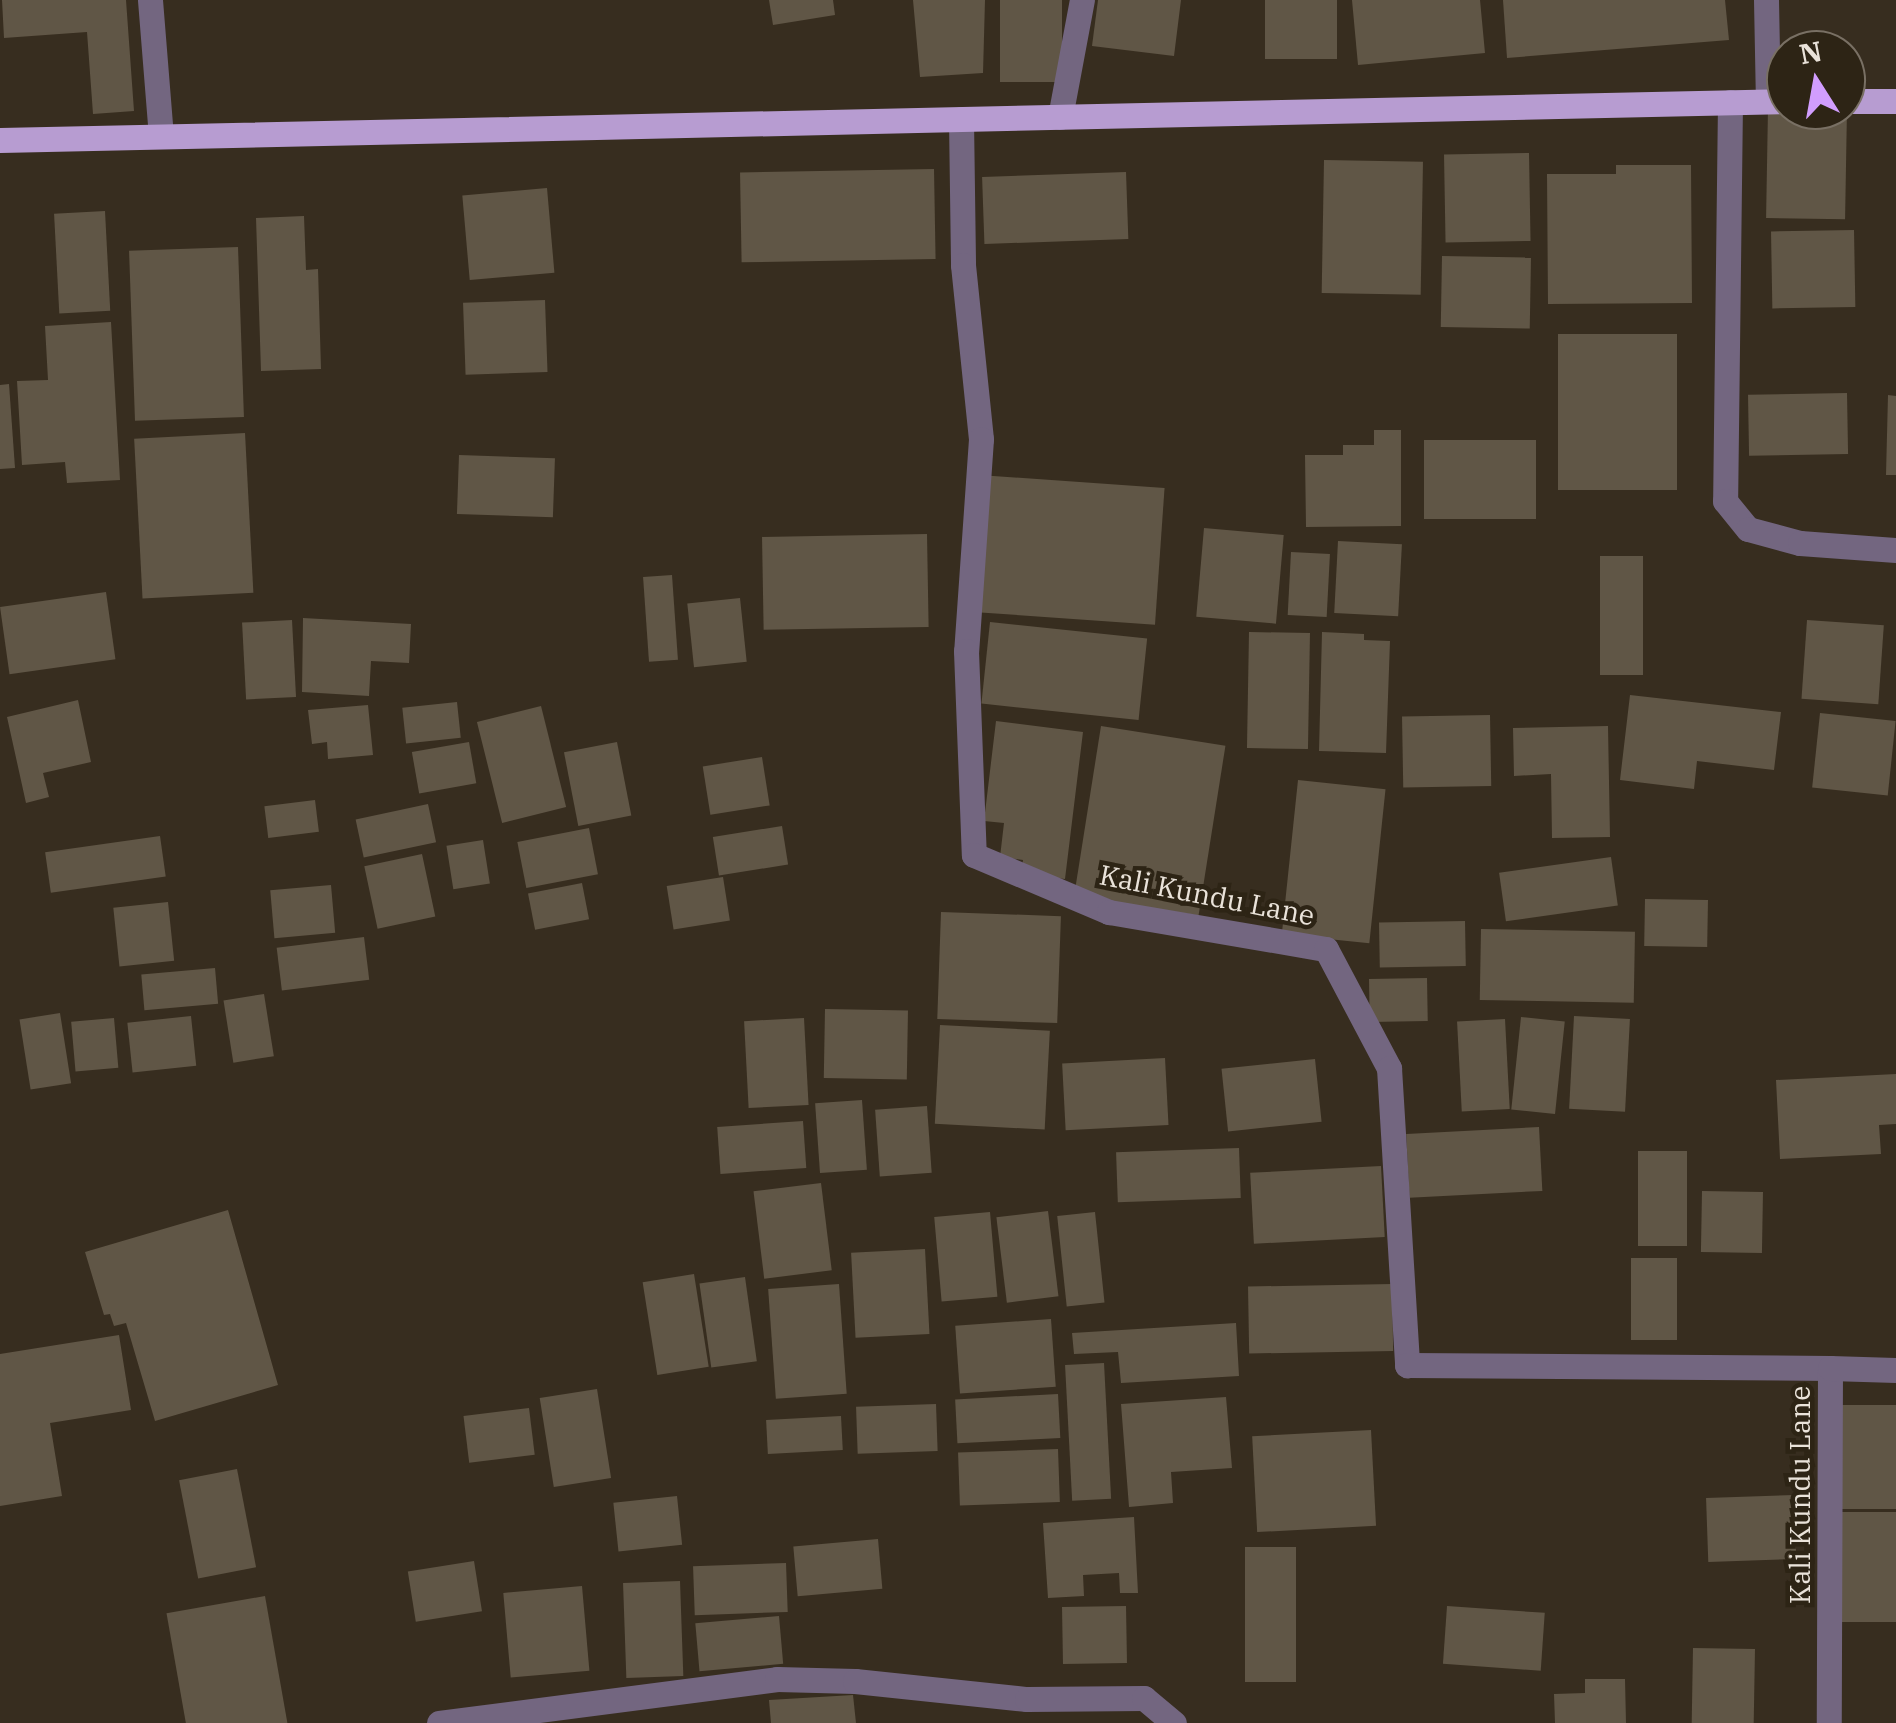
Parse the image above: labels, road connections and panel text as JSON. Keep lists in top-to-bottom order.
{
  "streets": {
    "street": ["Kali Kundu Lane"]
  },
  "north": "top"
}
